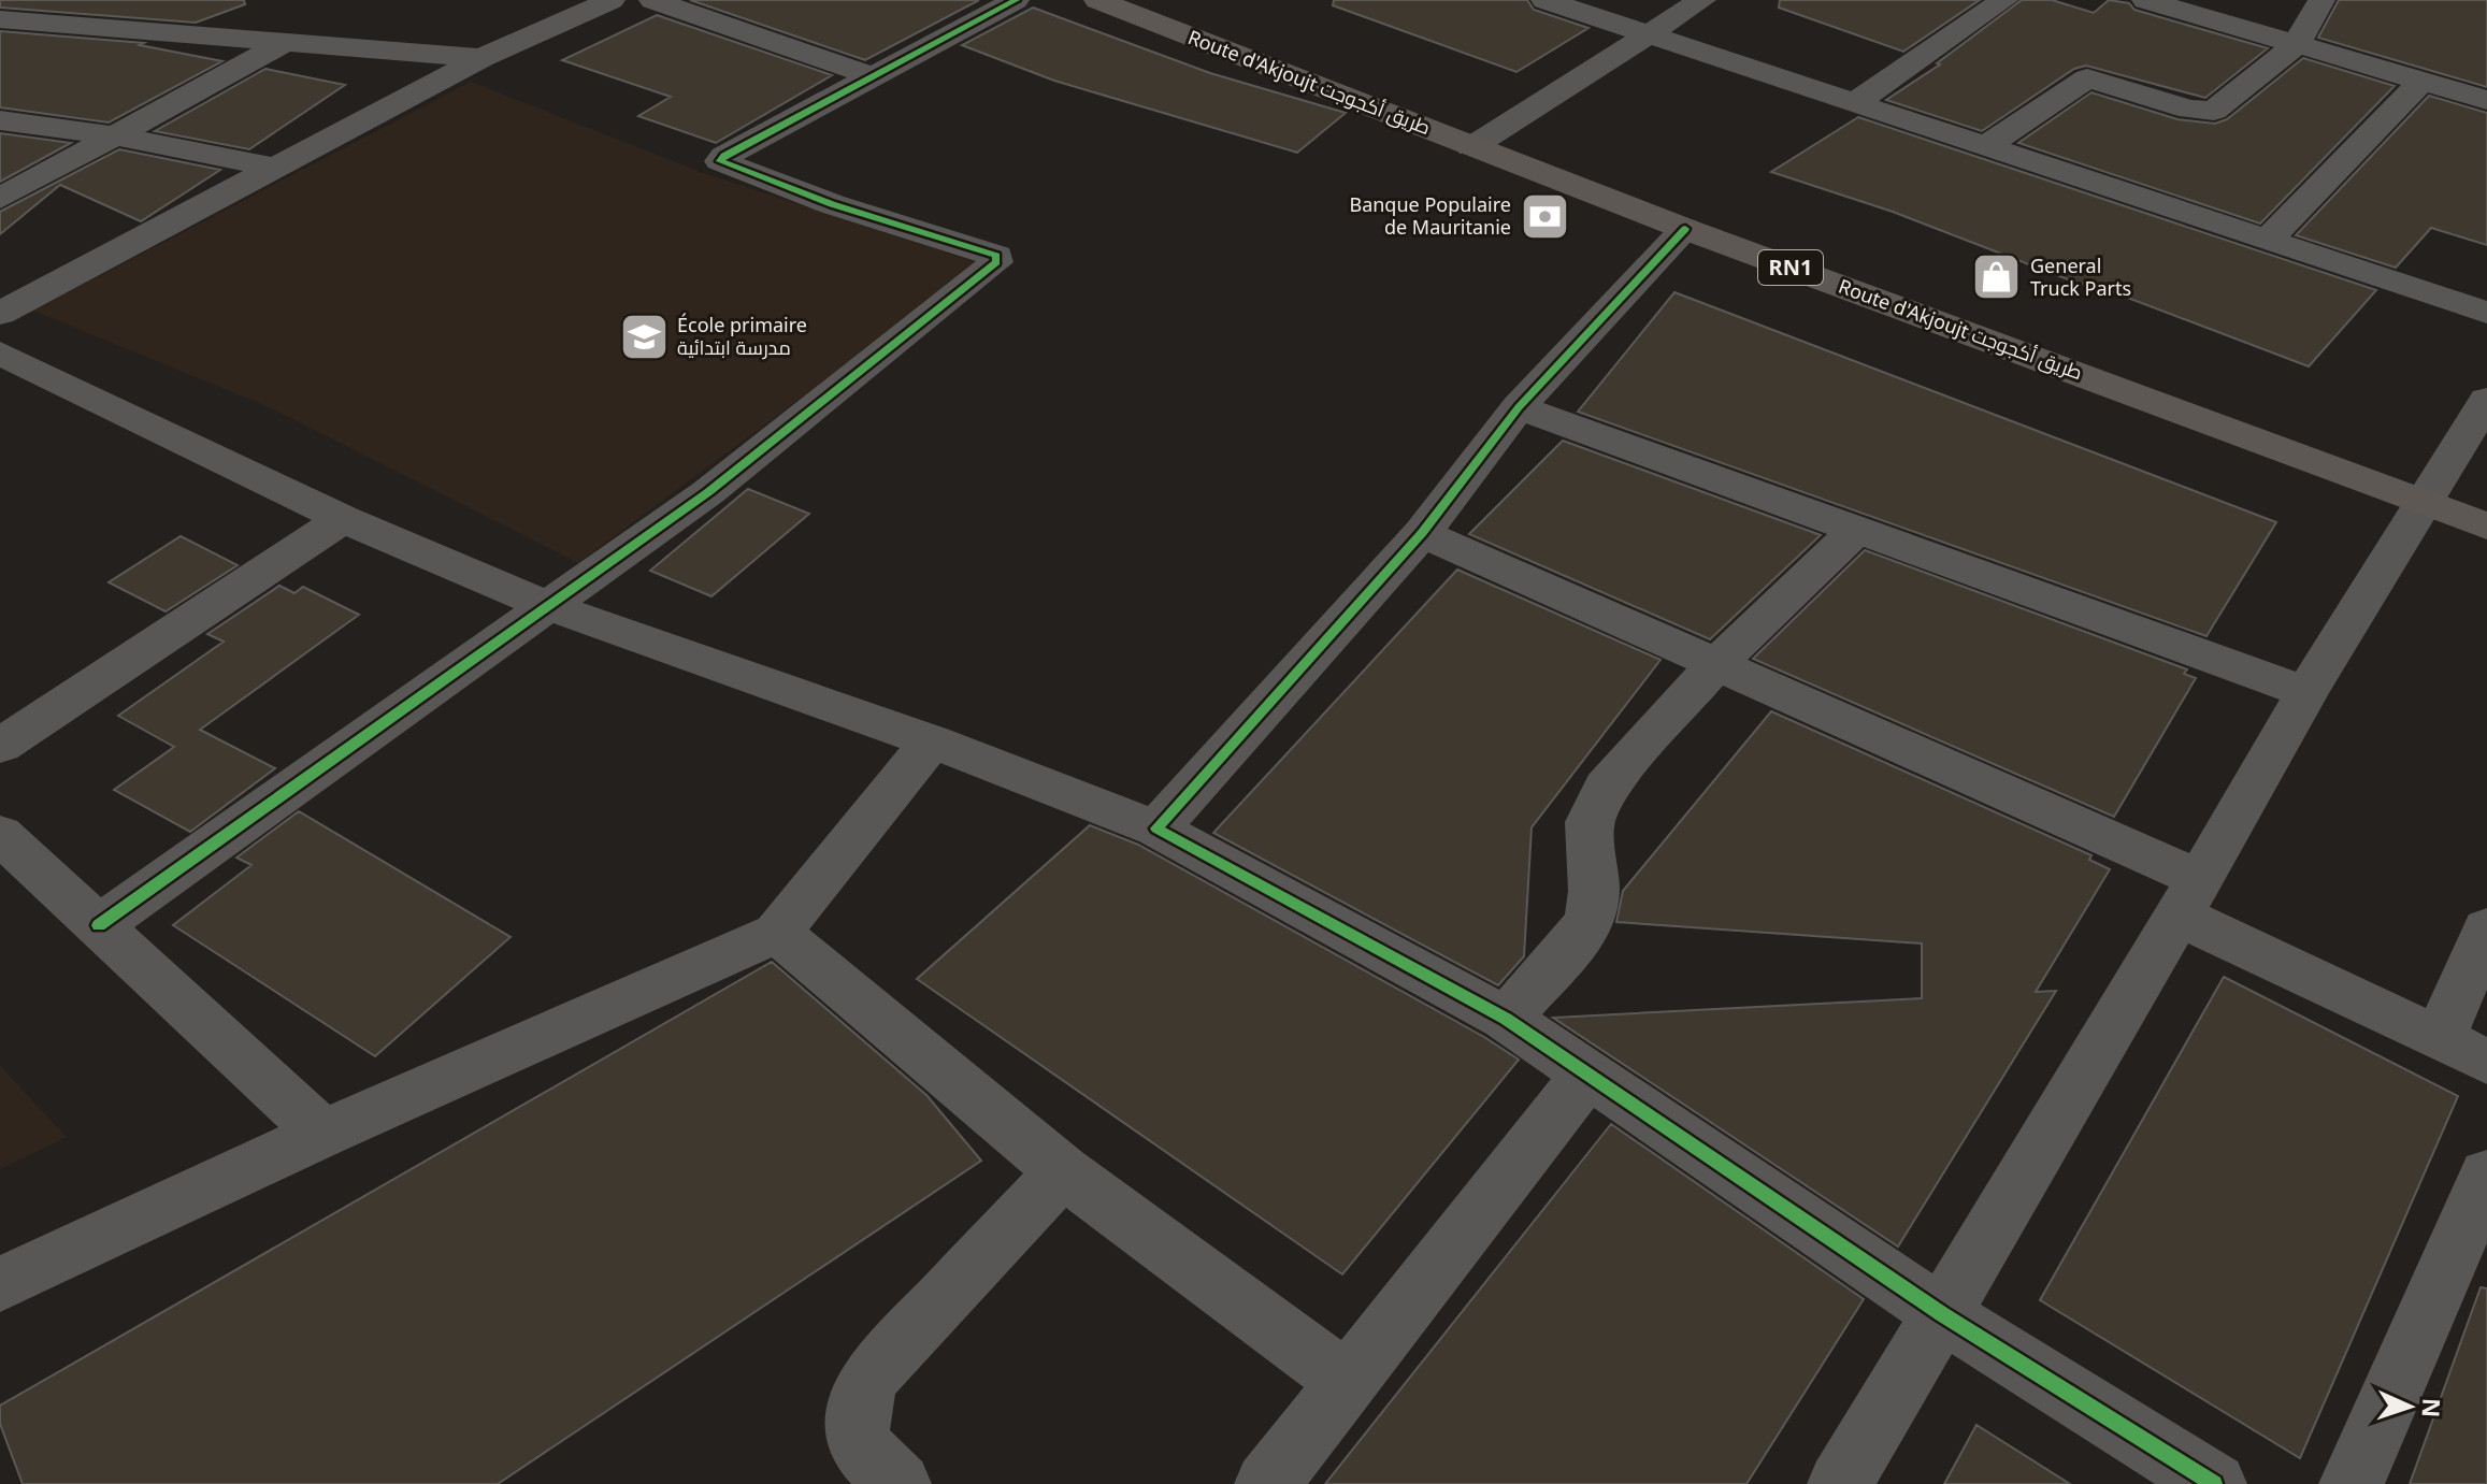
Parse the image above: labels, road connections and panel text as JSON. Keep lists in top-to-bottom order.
{
  "streets": {
    "highway": ["Route d'Akjoujt طريق أكجوجت", "RN1"]
  },
  "places": {
    "bank": ["Banque Populaire de Mauritanie"],
    "shop": ["General Truck Parts"],
    "school or university": ["École primaire مدرسة ابتدائية"]
  },
  "north": "right"
}
